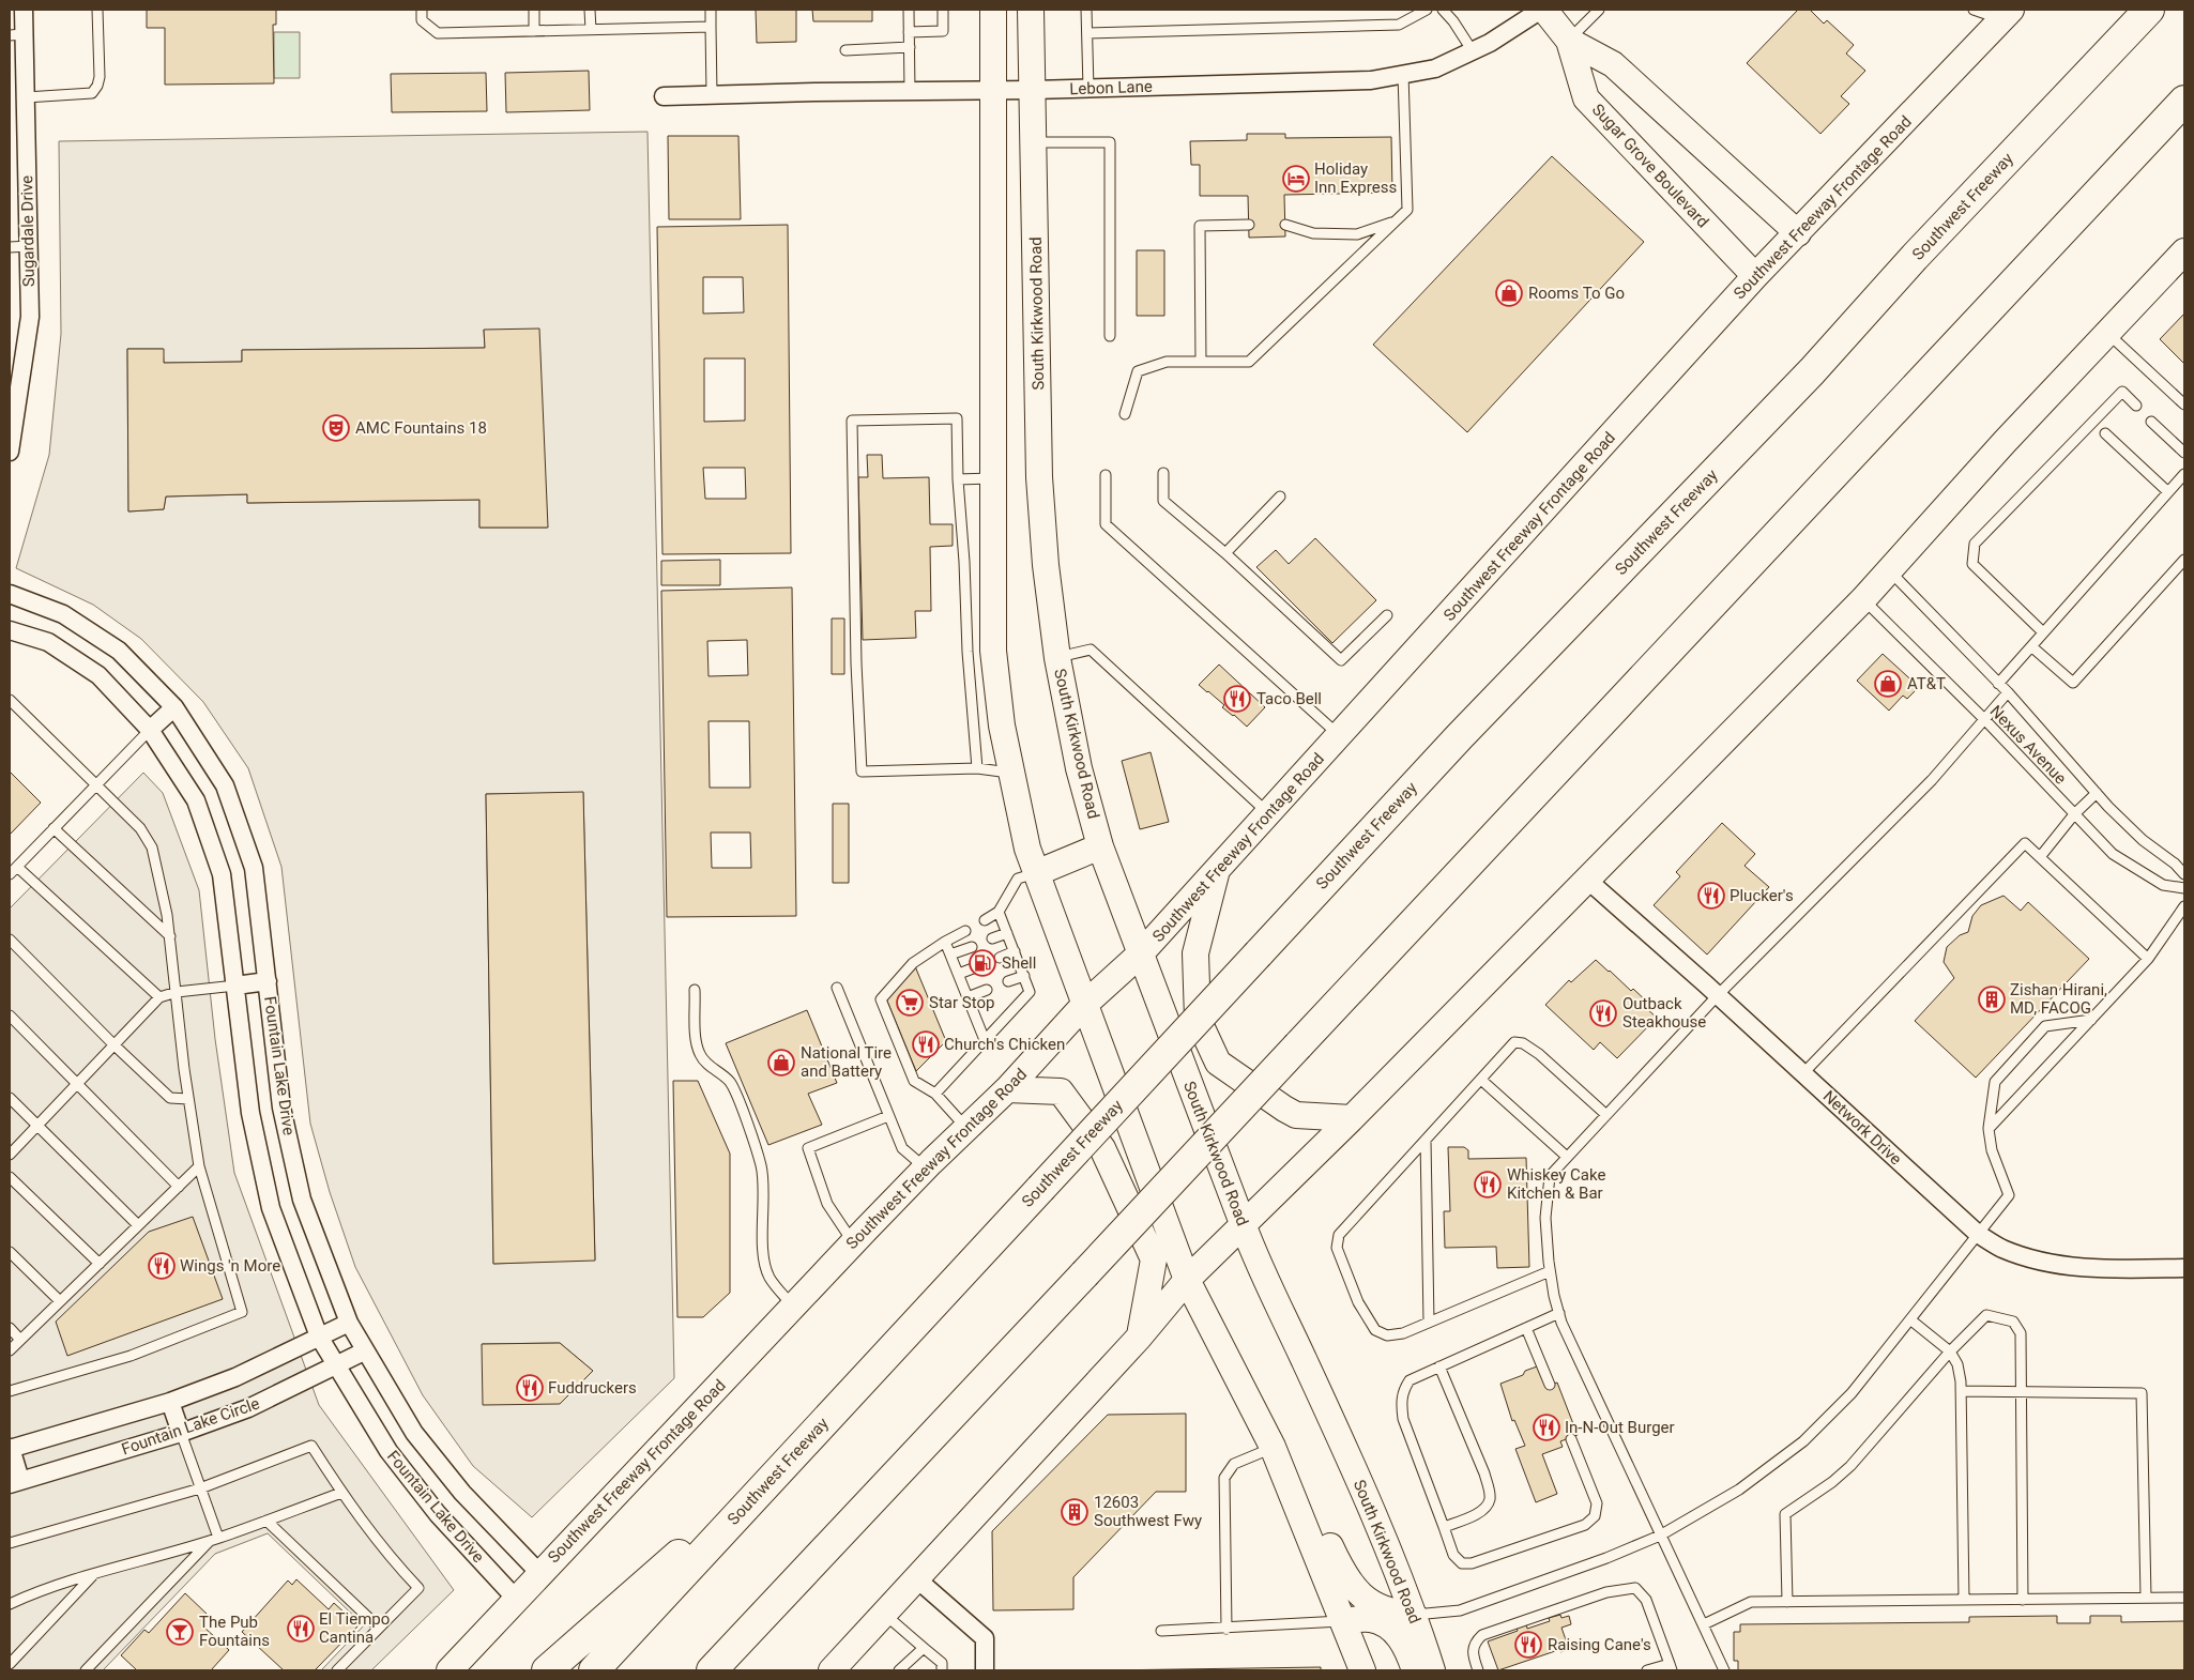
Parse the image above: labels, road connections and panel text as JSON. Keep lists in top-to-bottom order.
{
  "streets": {
    "highway": ["Southwest Freeway"],
    "main road": ["Sugar Grove Boulevard", "Southwest Freeway Frontage Road", "South Kirkwood Road"],
    "street": [
      "Lebon Lane",
      "Sugardale Drive",
      "Fountain Lake Drive",
      "Network Drive",
      "Fountain Lake Circle"
    ],
    "lane": ["Nexus Avenue"]
  },
  "crossings": [
    ["Lebon Lane", "Sugar Grove Boulevard"],
    ["Lebon Lane", "South Kirkwood Road"],
    ["Sugar Grove Boulevard", "Southwest Freeway Frontage Road"],
    ["Southwest Freeway Frontage Road", "South Kirkwood Road"],
    ["Southwest Freeway Frontage Road", "Fountain Lake Drive"],
    ["Fountain Lake Drive", "Fountain Lake Circle"]
  ],
  "places": {
    "hotel": ["Holiday Inn Express"],
    "shop": ["Rooms To Go", "AT&T", "National Tire and Battery"],
    "theatre": ["AMC Fountains 18"],
    "restaurant": [
      "Taco Bell",
      "Plucker's",
      "Outback Steakhouse",
      "Church's Chicken",
      "Whiskey Cake Kitchen & Bar",
      "Wings 'n More",
      "Fuddruckers",
      "In-N-Out Burger",
      "El Tiempo Cantina",
      "Raising Cane's"
    ],
    "fuel station": ["Shell"],
    "building": ["Zishan Hirani, MD, FACOG", "12603 Southwest Fwy"],
    "supermarket": ["Star Stop"],
    "bar": ["The Pub Fountains"]
  }
}
